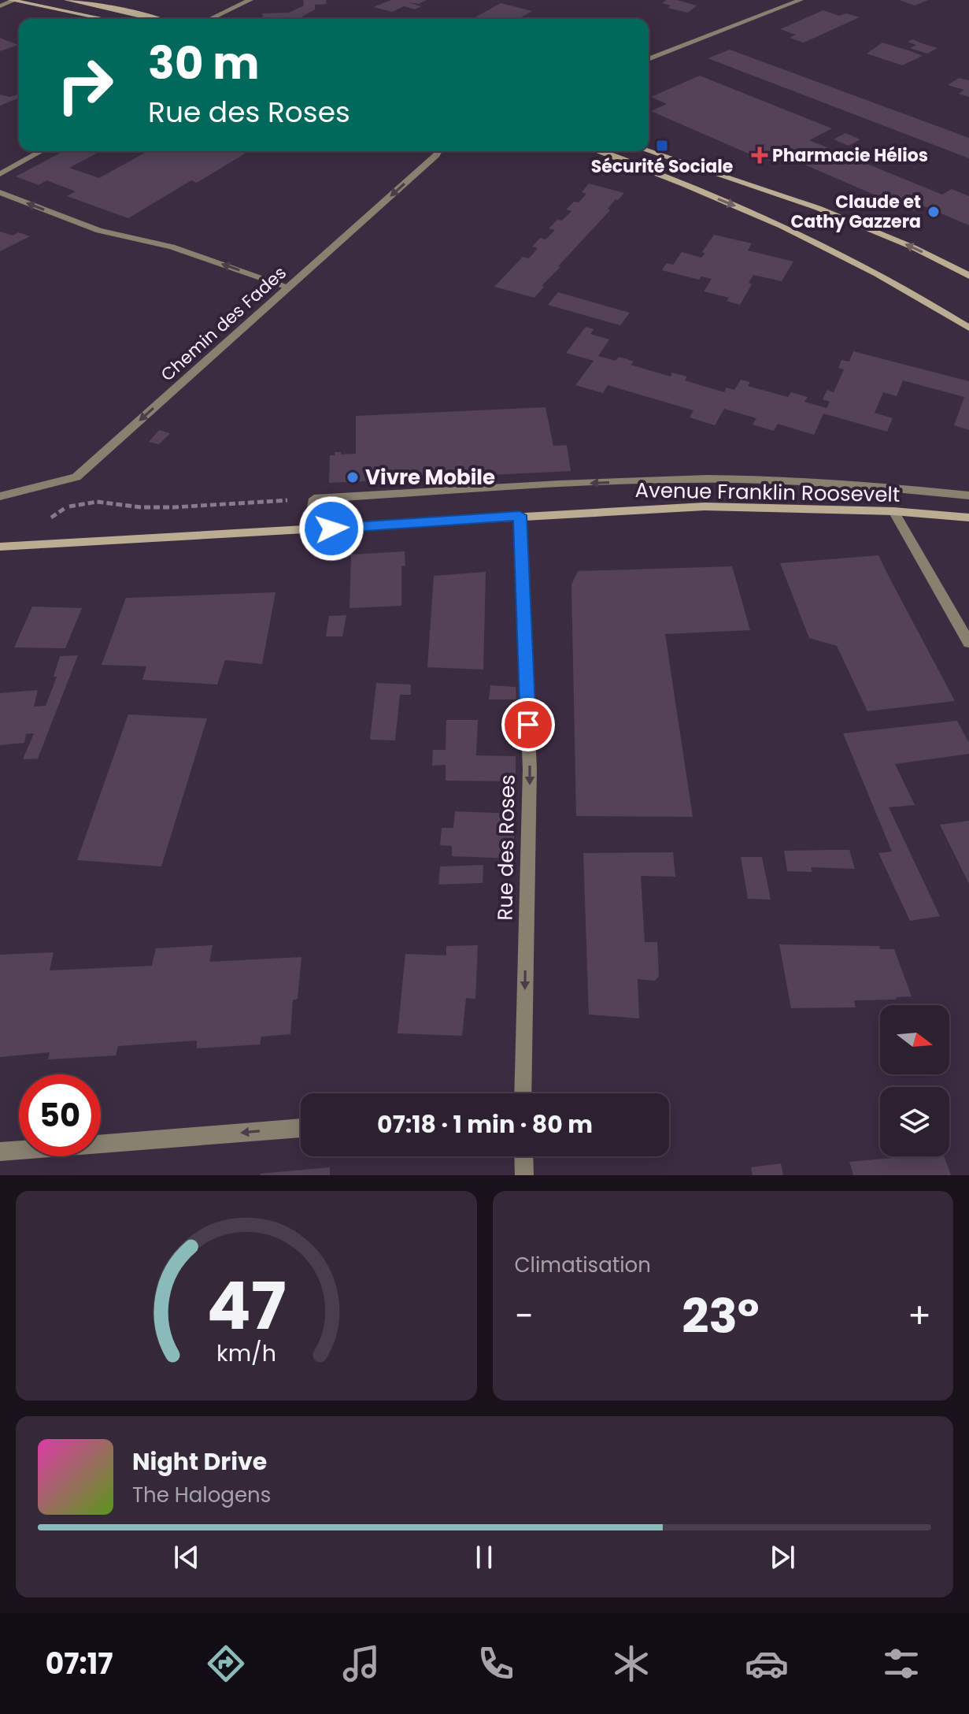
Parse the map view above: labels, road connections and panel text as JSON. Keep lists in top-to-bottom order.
{
  "streets": {
    "street": ["Chemin des Fades", "Avenue Franklin Roosevelt", "Rue des Roses"]
  },
  "crossings": [
    ["Avenue Franklin Roosevelt", "Rue des Roses"]
  ],
  "one_way": ["Chemin des Fades", "Rue des Roses"],
  "places": {
    "transit": ["Sécurité Sociale"],
    "health": ["Pharmacie Hélios"],
    "other": ["Claude et Cathy Gazzera", "Vivre Mobile"]
  },
  "north": "right",
  "page": {
    "turn": ["30 m", "Rue des Roses"],
    "limit": "50",
    "trip": "07:18 · 1 min · 80 m",
    "tile": "Climatisation",
    "heat": ["−", "23°", "+"],
    "song": ["Night Drive", "The Halogens"],
    "tabs": "07:17",
    "gauge": ["47", "km/h"]
  }
}
